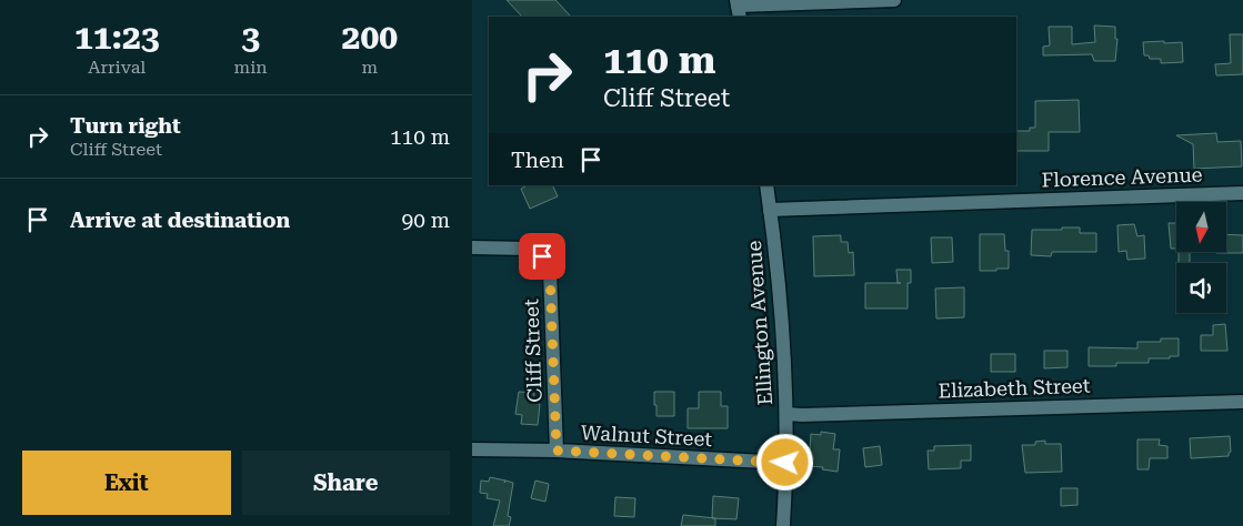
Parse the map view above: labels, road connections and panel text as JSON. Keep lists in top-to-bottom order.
{
  "streets": {
    "street": [
      "Florence Avenue",
      "Ellington Avenue",
      "Cliff Street",
      "Elizabeth Street",
      "Walnut Street"
    ]
  },
  "crossings": [
    ["Florence Avenue", "Ellington Avenue"],
    ["Ellington Avenue", "Elizabeth Street"],
    ["Ellington Avenue", "Walnut Street"],
    ["Cliff Street", "Walnut Street"]
  ],
  "north": "bottom",
  "page": {
    "eta": [
      "11:23",
      "Arrival",
      "3",
      "min",
      "200",
      "m"
    ],
    "turn": ["110 m", "Cliff Street"],
    "list": [
      {
        "name": "Turn right",
        "note": "Cliff Street",
        "value": "110 m"
      },
      {
        "name": "Arrive at destination",
        "value": "90 m"
      }
    ],
    "then": "Then",
    "buttons": ["Exit", "Share"]
  }
}
